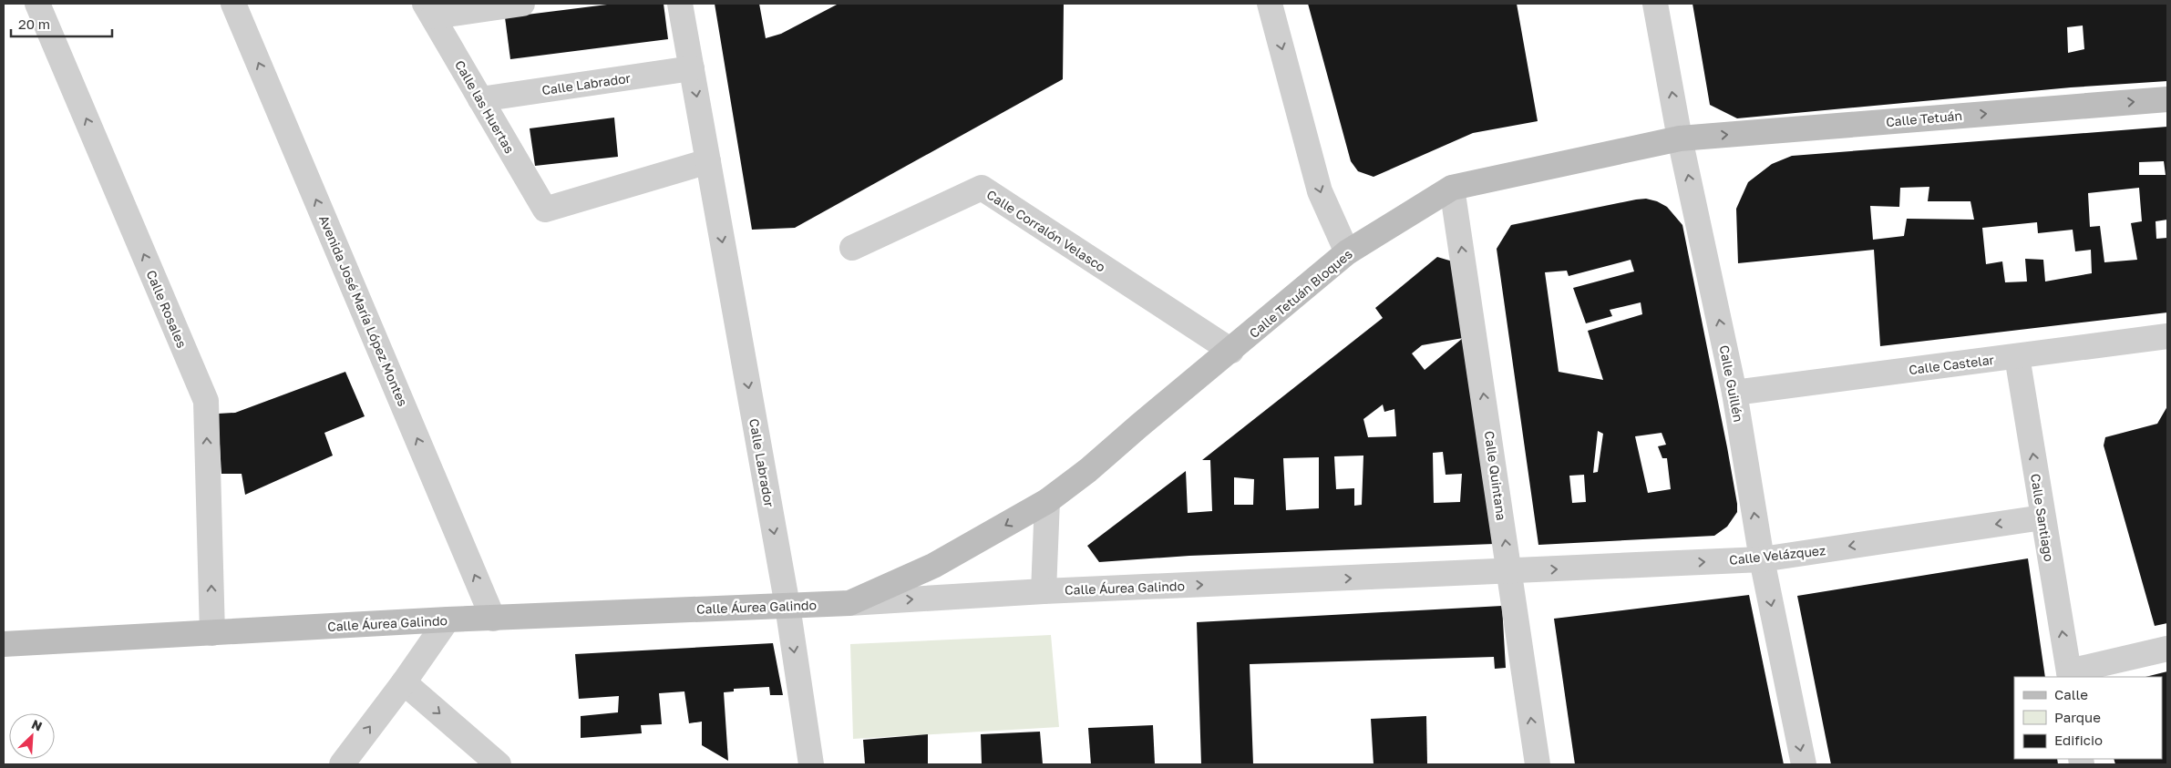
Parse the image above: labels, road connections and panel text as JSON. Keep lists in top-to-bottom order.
{
  "streets": {
    "street": [
      "Calle Labrador",
      "Calle las Huertas",
      "Calle Tetuán",
      "Calle Corralón Velasco",
      "Calle Tetuán Bloques",
      "Calle Rosales",
      "Avenida José María López Montes",
      "Calle Castelar",
      "Calle Guillén",
      "Calle Quintana",
      "Calle Santiago",
      "Calle Velázquez",
      "Calle Áurea Galindo"
    ]
  },
  "crossings": [
    ["Calle Labrador", "Calle las Huertas"],
    ["Calle Labrador", "Calle Áurea Galindo"],
    ["Calle Tetuán", "Calle Tetuán Bloques"],
    ["Calle Tetuán", "Calle Guillén"],
    ["Calle Corralón Velasco", "Calle Tetuán Bloques"],
    ["Calle Tetuán Bloques", "Calle Guillén"],
    ["Calle Tetuán Bloques", "Calle Quintana"],
    ["Calle Tetuán Bloques", "Calle Áurea Galindo"],
    ["Calle Rosales", "Calle Áurea Galindo"],
    ["Avenida José María López Montes", "Calle Áurea Galindo"],
    ["Calle Castelar", "Calle Guillén"],
    ["Calle Castelar", "Calle Santiago"],
    ["Calle Guillén", "Calle Velázquez"],
    ["Calle Quintana", "Calle Velázquez"],
    ["Calle Quintana", "Calle Áurea Galindo"],
    ["Calle Santiago", "Calle Velázquez"],
    ["Calle Velázquez", "Calle Áurea Galindo"]
  ],
  "one_way": [
    "Calle Labrador",
    "Calle Tetuán",
    "Calle Rosales",
    "Avenida José María López Montes",
    "Calle Quintana",
    "Calle Santiago",
    "Calle Áurea Galindo"
  ],
  "legend": ["Calle", "Parque", "Edificio"],
  "scale_bar": "20 m",
  "north": "top right"
}
